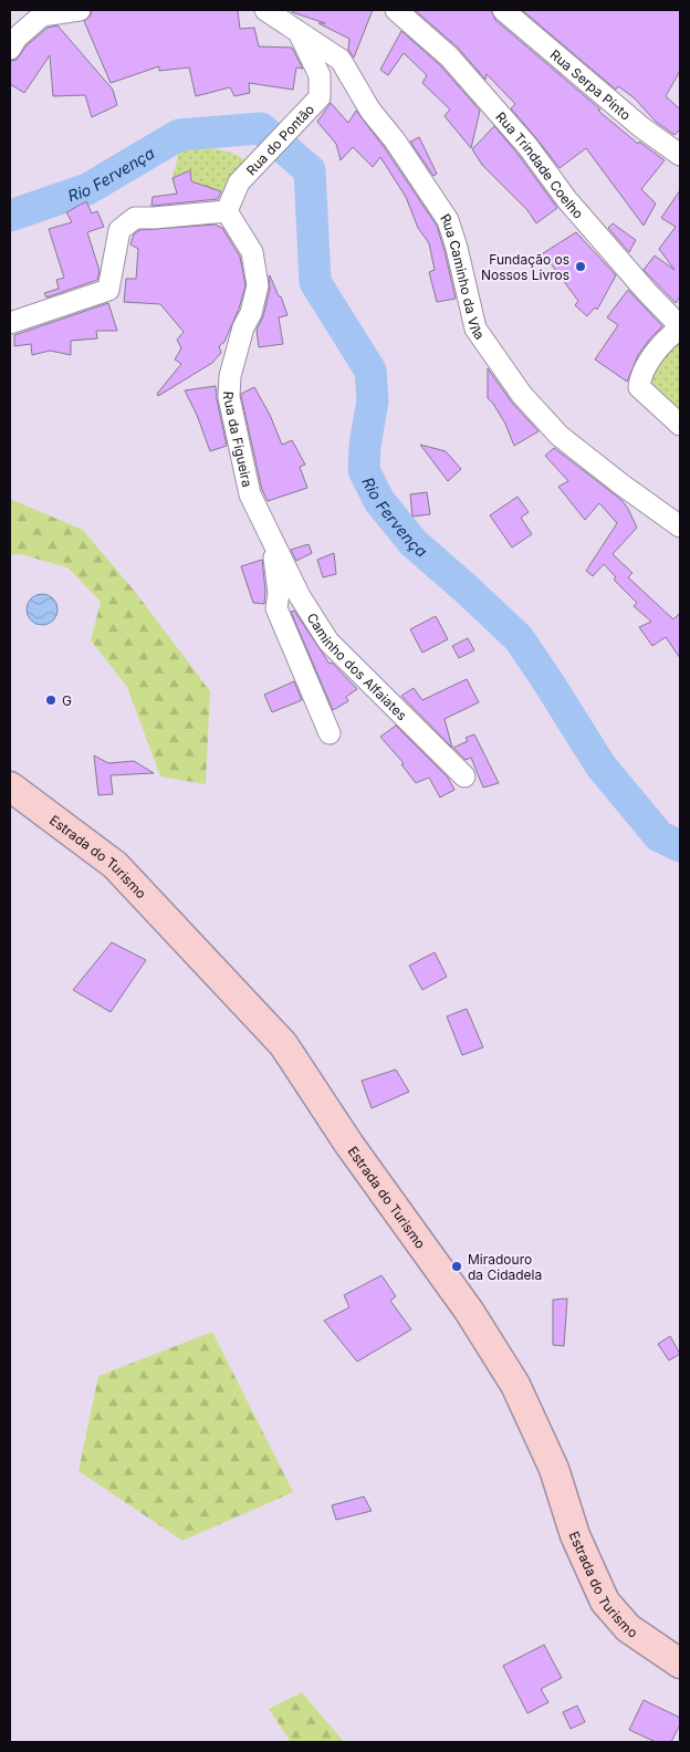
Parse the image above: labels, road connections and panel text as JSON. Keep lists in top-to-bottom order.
{
  "streets": {
    "street": [
      "Rua Serpa Pínto",
      "Rua do Pontão",
      "Rua Trindade Coelho",
      "Rua Caminho da Vila",
      "Rua da Figueira",
      "Caminho dos Alfaiates",
      "Estrada do Turismo"
    ]
  },
  "crossings": [
    ["Rua do Pontão", "Rua Caminho da Vila"],
    ["Rua do Pontão", "Rua da Figueira"],
    ["Rua da Figueira", "Caminho dos Alfaiates"]
  ],
  "water": ["Rio Fervença"],
  "places": ["Fundação os Nossos Livros", "G", "Miradouro da Cidadela"]
}
